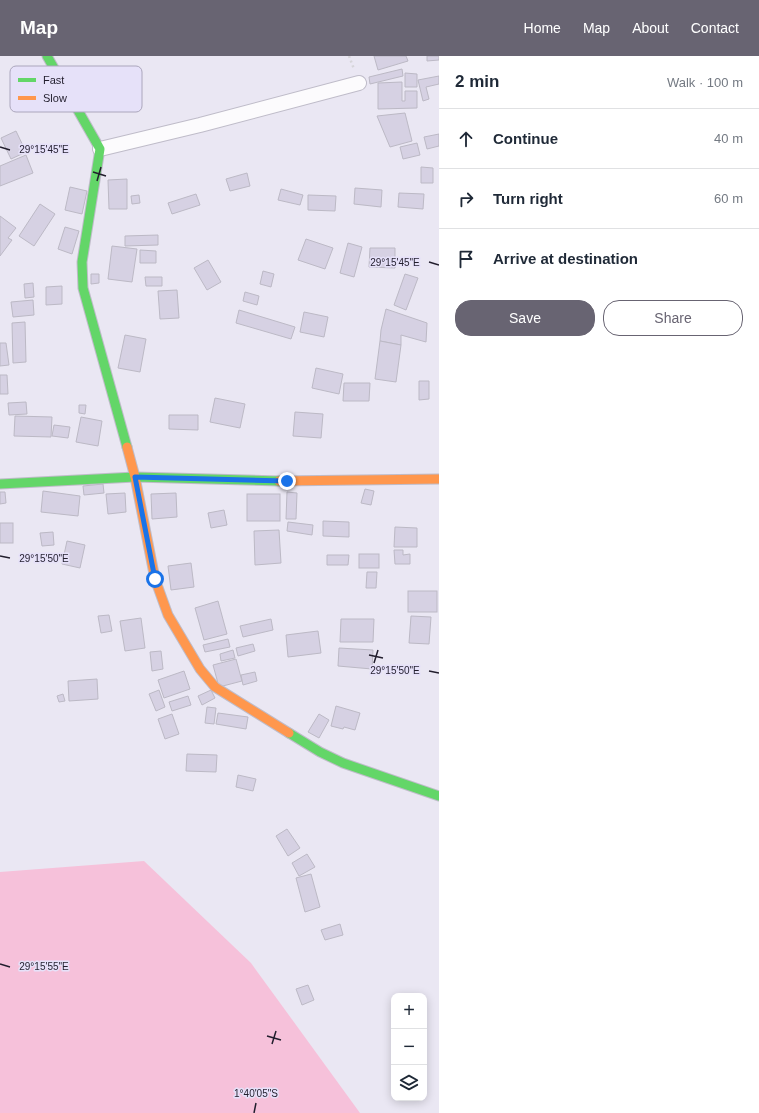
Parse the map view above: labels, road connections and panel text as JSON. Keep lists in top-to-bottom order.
{
  "legend": ["Fast", "Slow"],
  "page": {
    "header": "Map",
    "nav": [
      "Home",
      "Map",
      "About",
      "Contact"
    ],
    "heading": ["2 min", "Walk · 100 m"],
    "list": [
      ["Continue", "40 m"],
      ["Turn right", "60 m"],
      "Arrive at destination"
    ],
    "buttons": ["Save", "Share"],
    "map_buttons": ["+", "−"]
  },
  "coordinates": [
    "29°15'45\"E",
    "29°15'50\"E",
    "29°15'55\"E",
    "1°40'05\"S"
  ]
}
